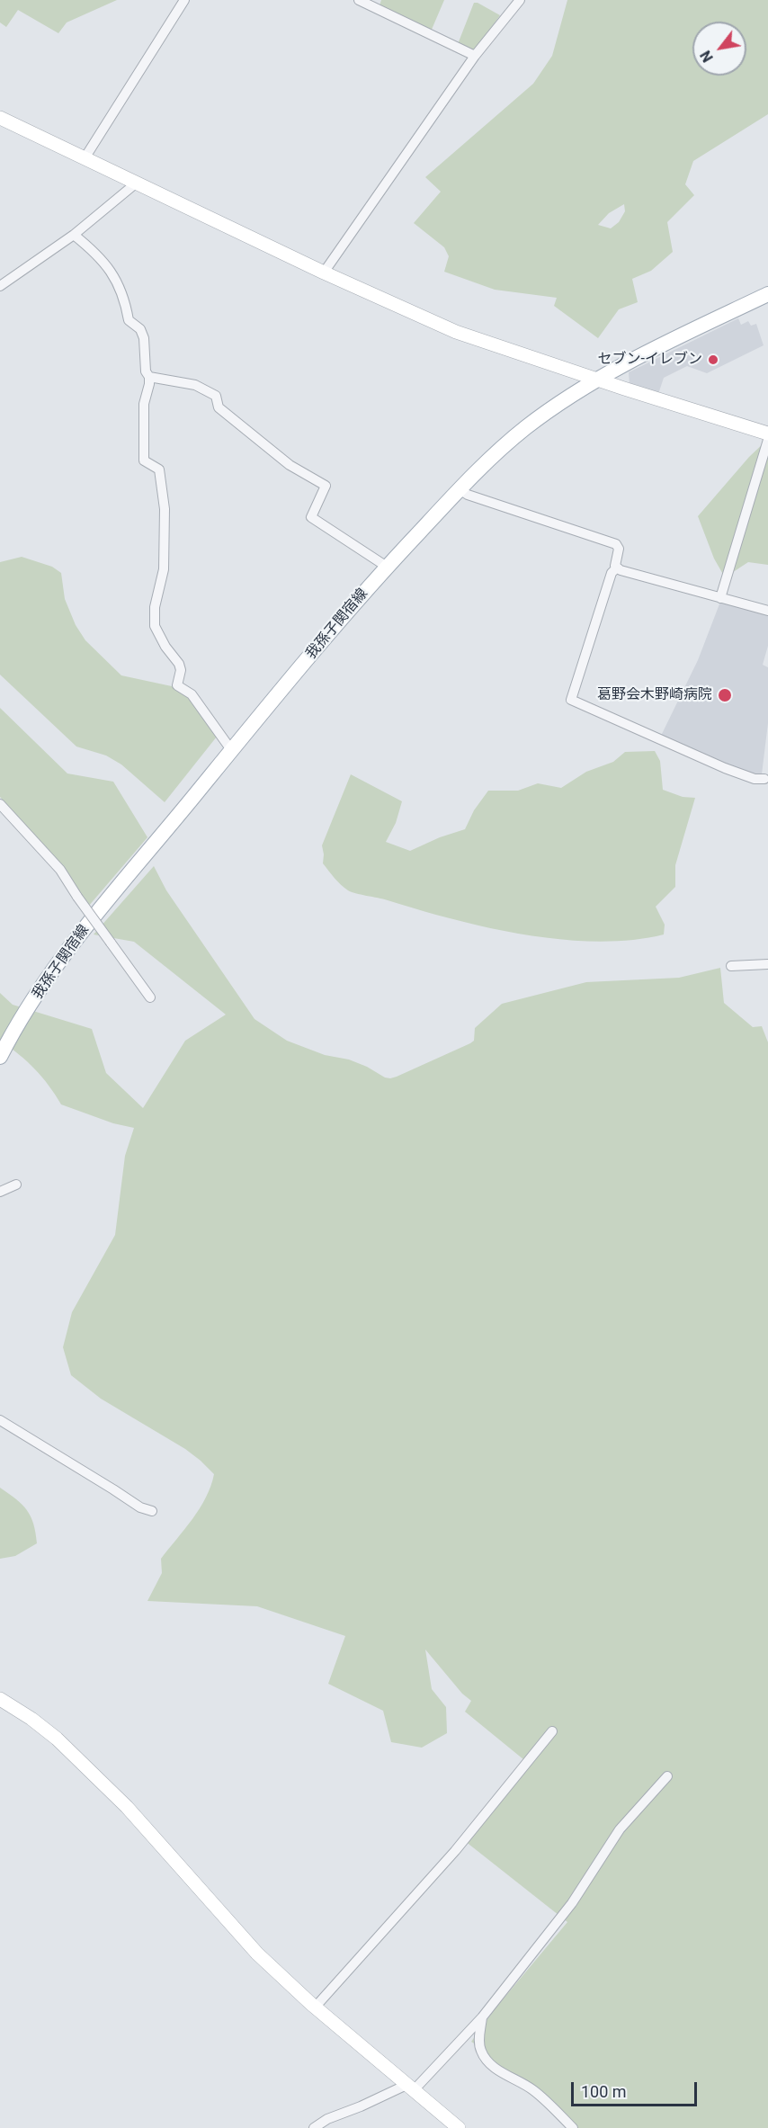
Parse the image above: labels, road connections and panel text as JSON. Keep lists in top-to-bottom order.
{
  "streets": {
    "main road": ["我孫子関宿線"]
  },
  "places": ["セブン-イレブン", "葛野会木野崎病院"],
  "scale_bar": "100 m",
  "north": "bottom left"
}
